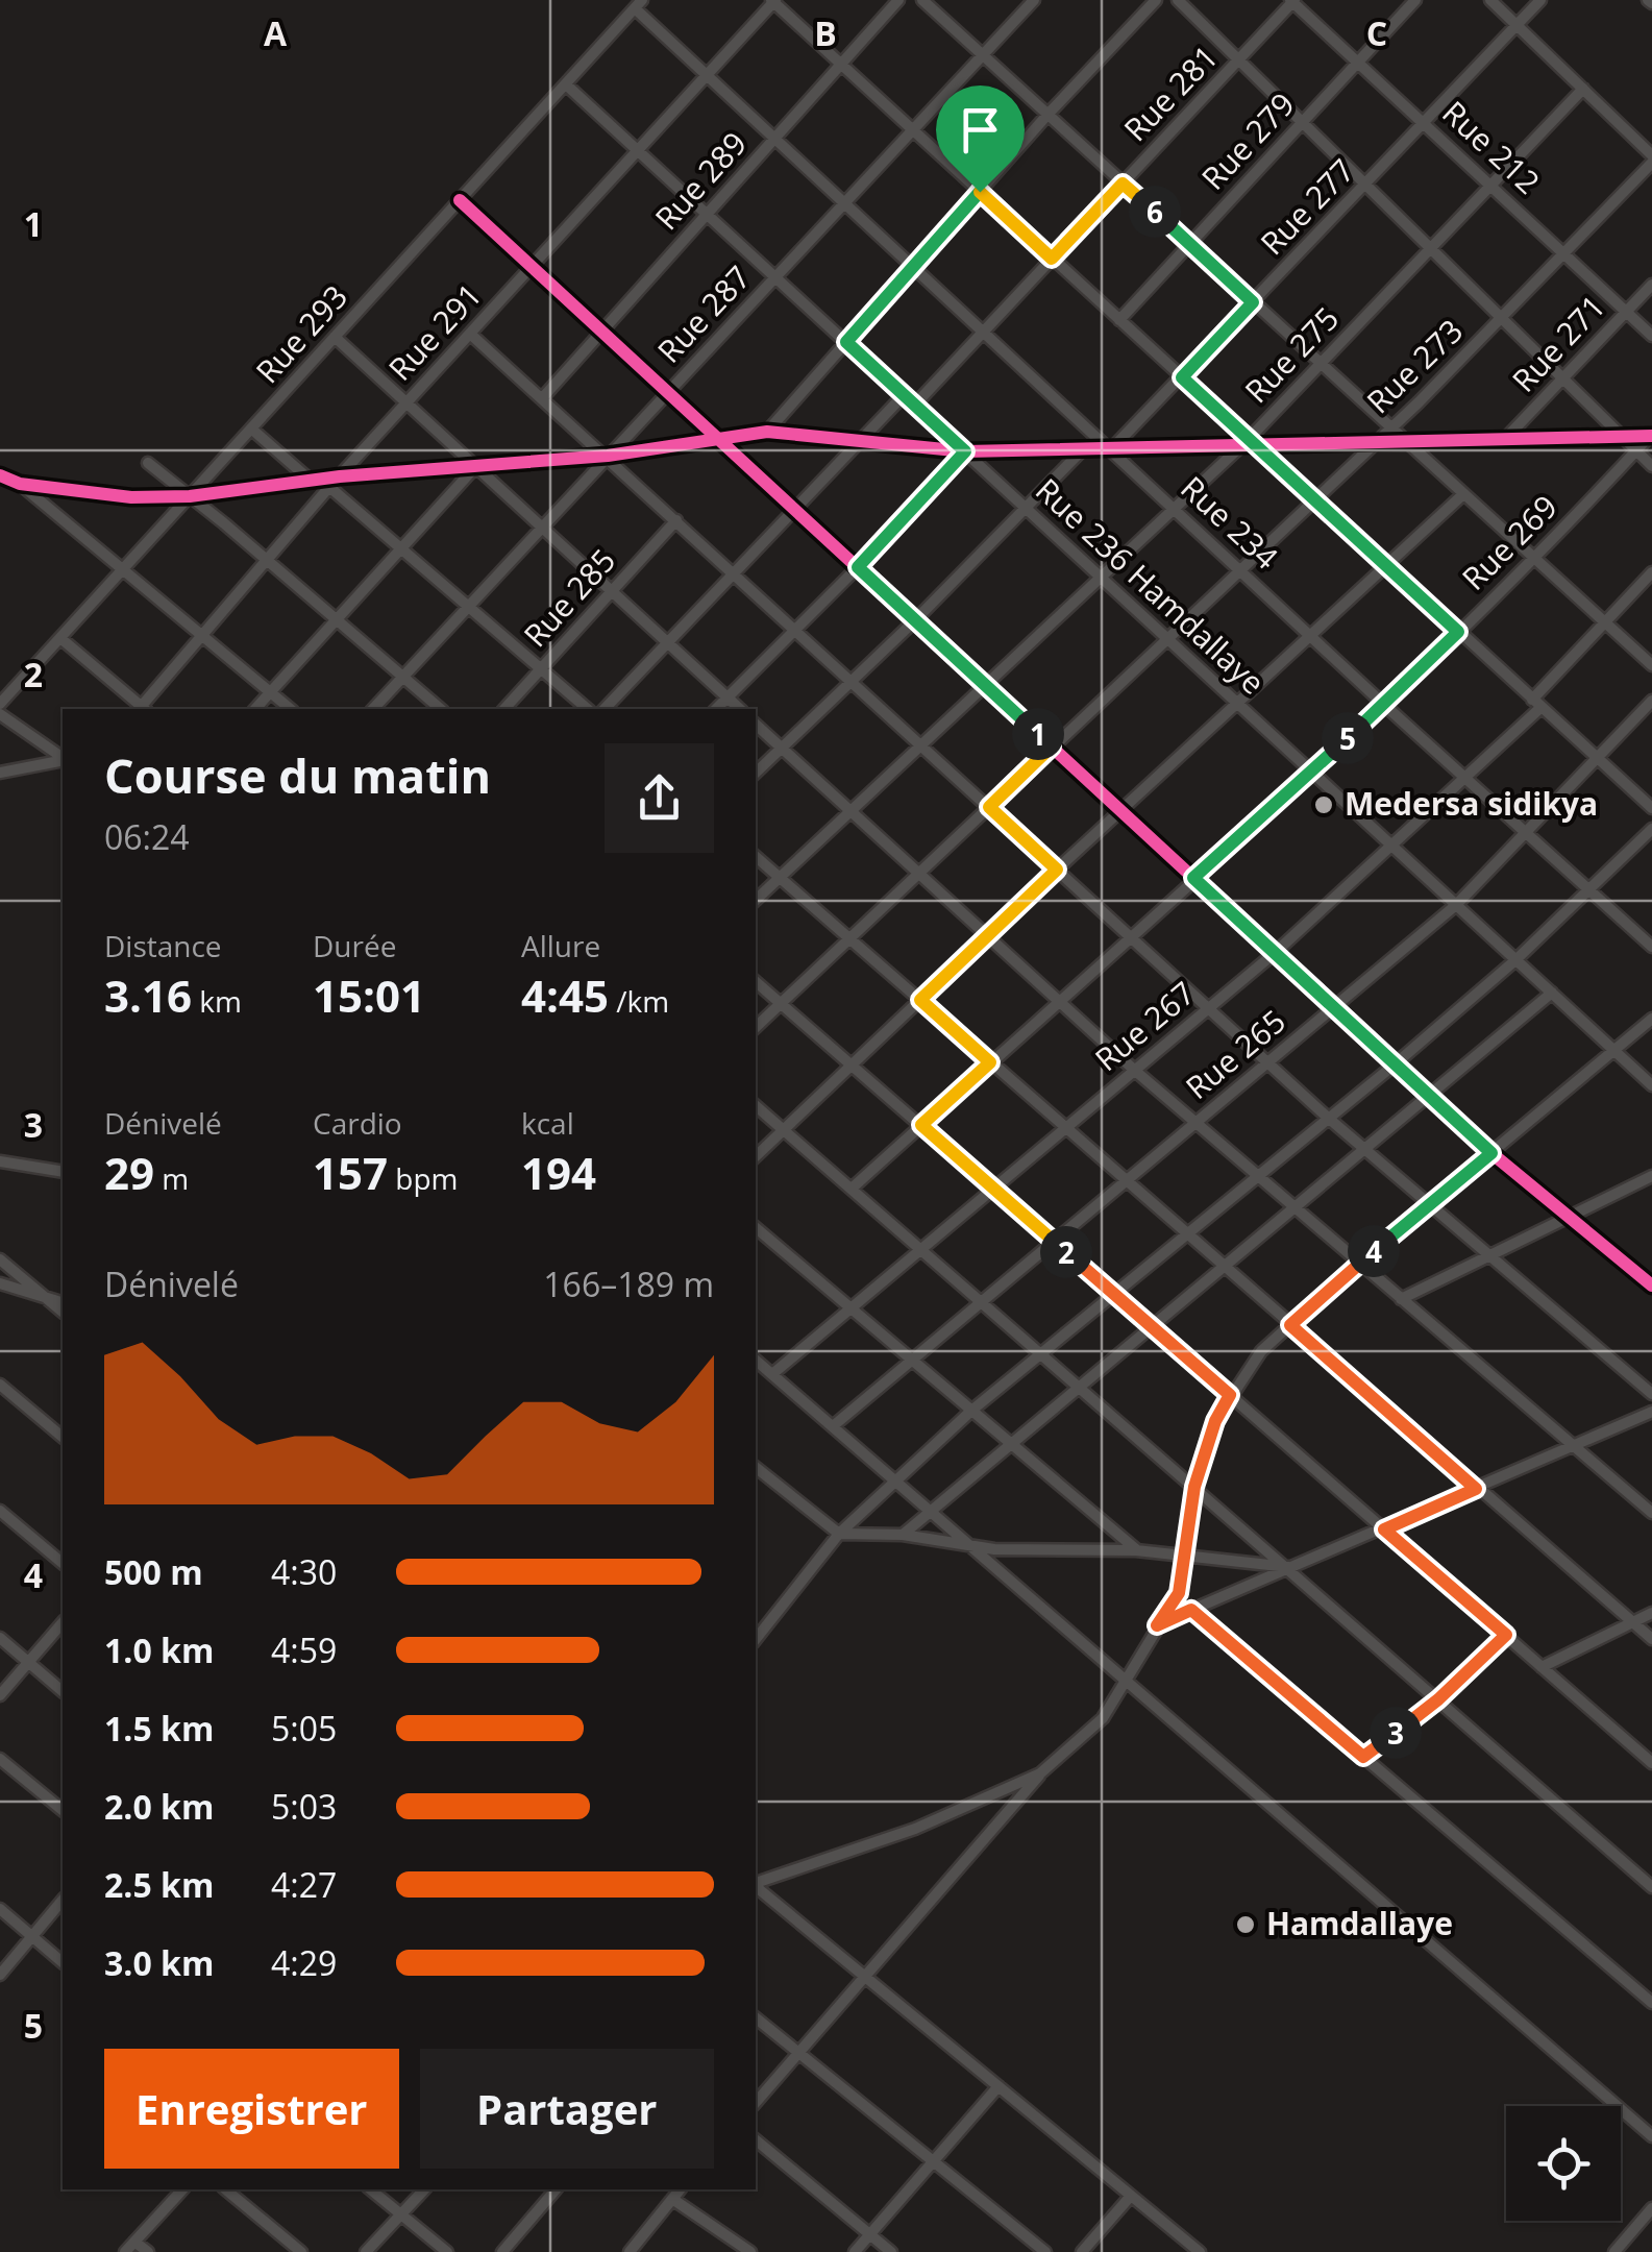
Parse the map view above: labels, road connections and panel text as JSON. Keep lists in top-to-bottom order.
{
  "streets": {
    "street": [
      "Rue 281",
      "Rue 279",
      "Rue 212",
      "Rue 289",
      "Rue 277",
      "Rue 287",
      "Rue 291",
      "Rue 293",
      "Rue 271",
      "Rue 275",
      "Rue 273",
      "Rue 234",
      "Rue 269",
      "Rue 236 Hamdallaye",
      "Rue 285",
      "Rue 267",
      "Rue 265"
    ]
  },
  "crossings": [
    ["Rue 281", "Rue 212"],
    ["Rue 281", "Rue 234"],
    ["Rue 281", "Rue 236 Hamdallaye"],
    ["Rue 279", "Rue 212"],
    ["Rue 212", "Rue 277"],
    ["Rue 212", "Rue 271"],
    ["Rue 212", "Rue 275"],
    ["Rue 212", "Rue 273"],
    ["Rue 289", "Rue 234"],
    ["Rue 289", "Rue 236 Hamdallaye"],
    ["Rue 277", "Rue 234"],
    ["Rue 287", "Rue 234"],
    ["Rue 287", "Rue 236 Hamdallaye"],
    ["Rue 291", "Rue 234"],
    ["Rue 291", "Rue 236 Hamdallaye"],
    ["Rue 293", "Rue 234"],
    ["Rue 293", "Rue 236 Hamdallaye"],
    ["Rue 275", "Rue 234"],
    ["Rue 275", "Rue 236 Hamdallaye"],
    ["Rue 273", "Rue 234"],
    ["Rue 273", "Rue 236 Hamdallaye"],
    ["Rue 234", "Rue 269"],
    ["Rue 234", "Rue 267"],
    ["Rue 234", "Rue 265"],
    ["Rue 269", "Rue 236 Hamdallaye"],
    ["Rue 236 Hamdallaye", "Rue 267"],
    ["Rue 236 Hamdallaye", "Rue 265"]
  ],
  "places": ["Medersa sidikya", "Hamdallaye"],
  "page": {
    "pins": [
      "6",
      "1",
      "5",
      "4",
      "2",
      "3"
    ],
    "heading": ["Course du matin", "06:24"],
    "stats": [
      ["Distance", "3.16 km"],
      ["Durée", "15:01"],
      ["Allure", "4:45 /km"],
      ["Dénivelé", "29 m"],
      ["Cardio", "157 bpm"],
      ["kcal", "194"]
    ],
    "chart": ["Dénivelé", "166–189 m"],
    "list": [
      {
        "name": "500 m",
        "note": "4:30"
      },
      {
        "name": "1.0 km",
        "note": "4:59"
      },
      {
        "name": "1.5 km",
        "note": "5:05"
      },
      {
        "name": "2.0 km",
        "note": "5:03"
      },
      {
        "name": "2.5 km",
        "note": "4:27"
      },
      {
        "name": "3.0 km",
        "note": "4:29"
      }
    ],
    "buttons": ["Enregistrer", "Partager"]
  },
  "grid": {
    "columns": ["A", "B", "C"],
    "rows": [
      "1",
      "2",
      "3",
      "4",
      "5"
    ]
  }
}
